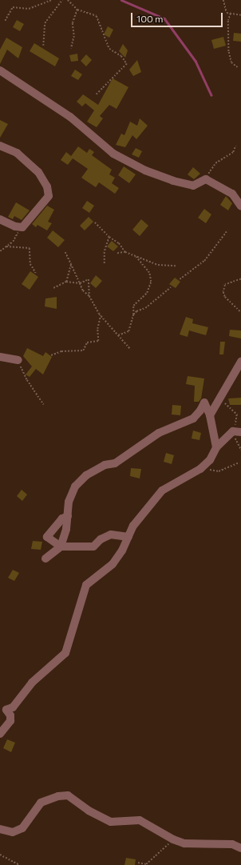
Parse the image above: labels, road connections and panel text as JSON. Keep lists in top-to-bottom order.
{
  "scale_bar": "100 m"
}
